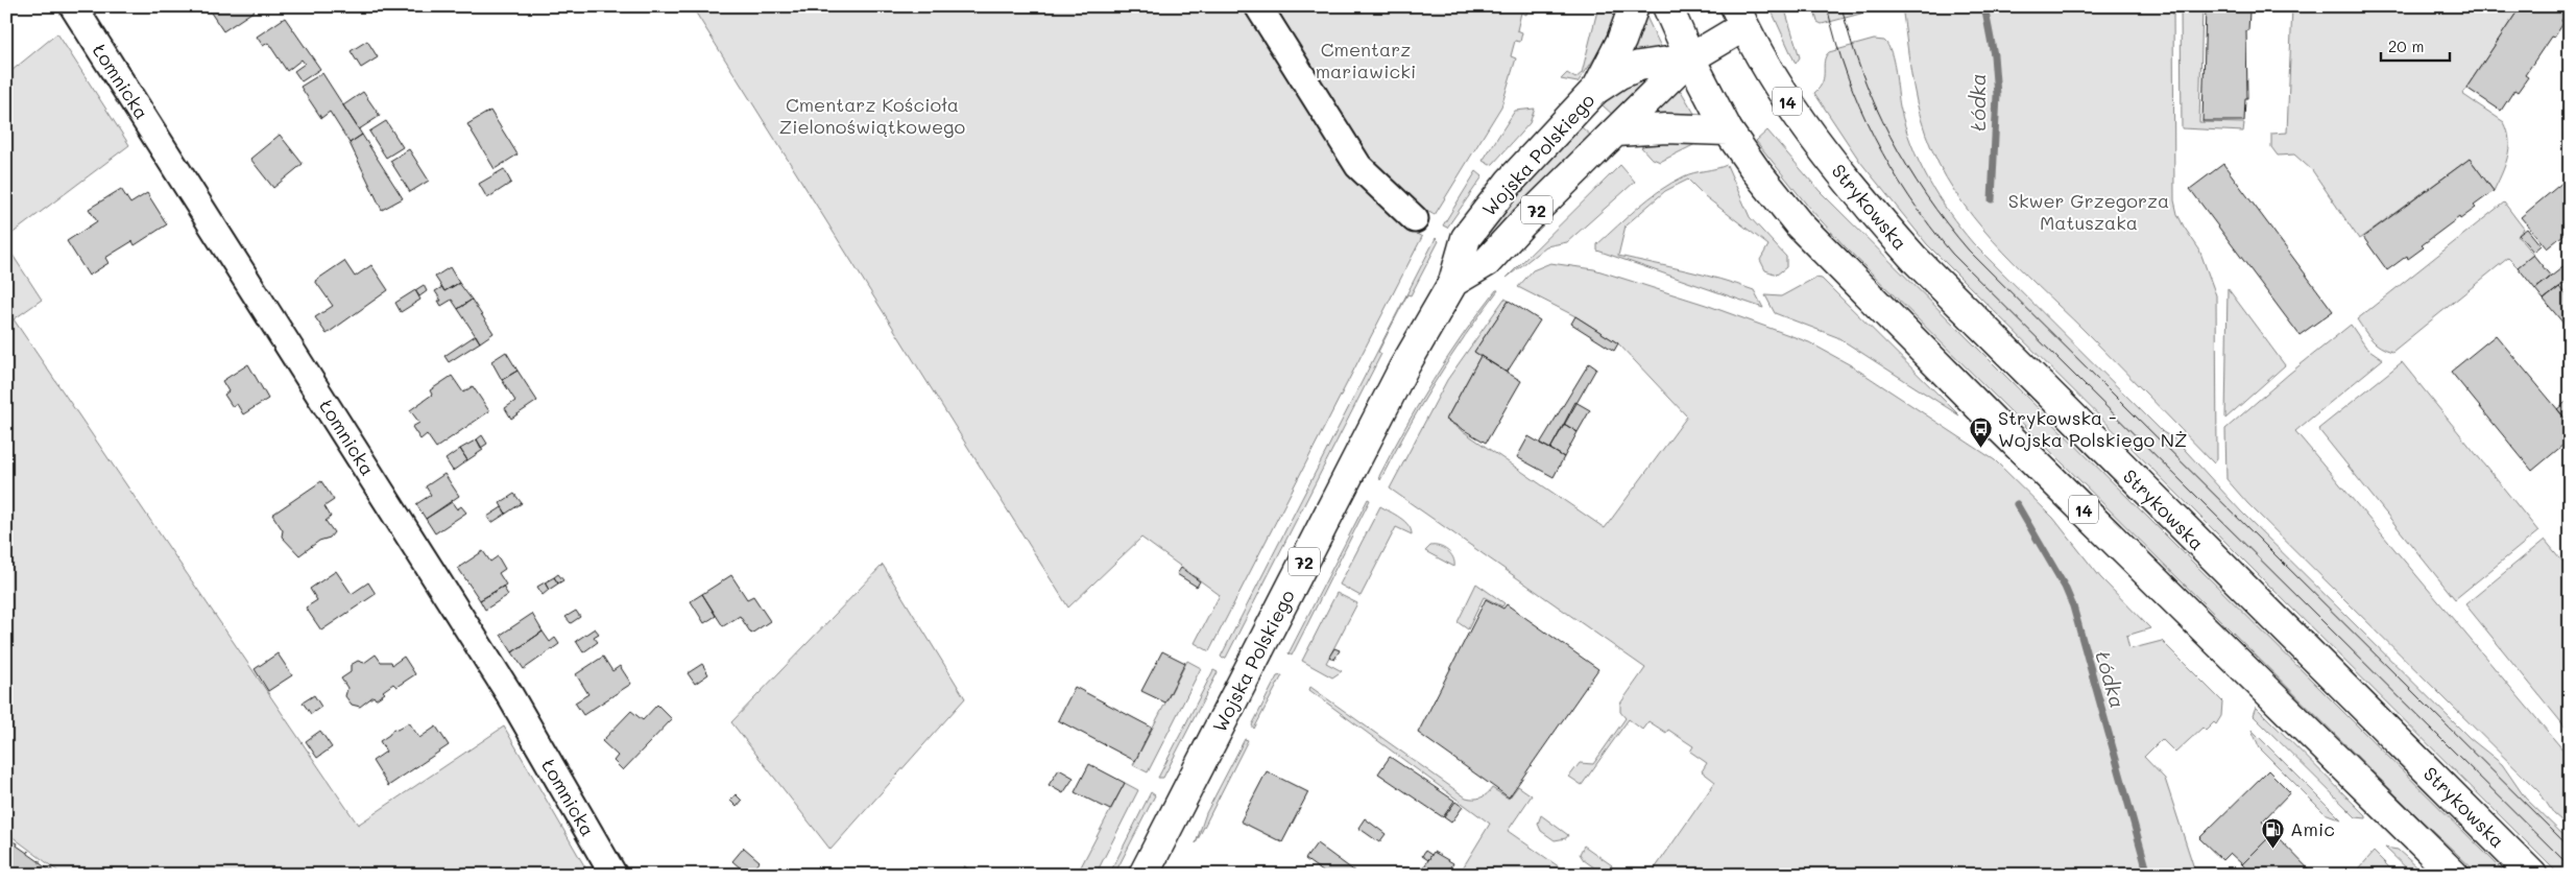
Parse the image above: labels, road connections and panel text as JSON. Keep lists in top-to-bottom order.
{
  "streets": {
    "main road": [
      "14",
      "Wojska Polskiego",
      "Strykowska",
      "72"
    ],
    "street": ["Łomnicka"]
  },
  "crossings": [
    ["14", "Wojska Polskiego"],
    ["Wojska Polskiego", "Strykowska"],
    ["Wojska Polskiego", "72"]
  ],
  "water": ["Łódka"],
  "parks": ["Cmentarz mariawicki", "Cmentarz Kościoła Zielonoświątkowego", "Skwer Grzegorza Matuszaka"],
  "places": {
    "bus stop": ["Strykowska - Wojska Polskiego NŻ"],
    "fuel station": ["Amic"]
  },
  "scale_bar": "20 m"
}
